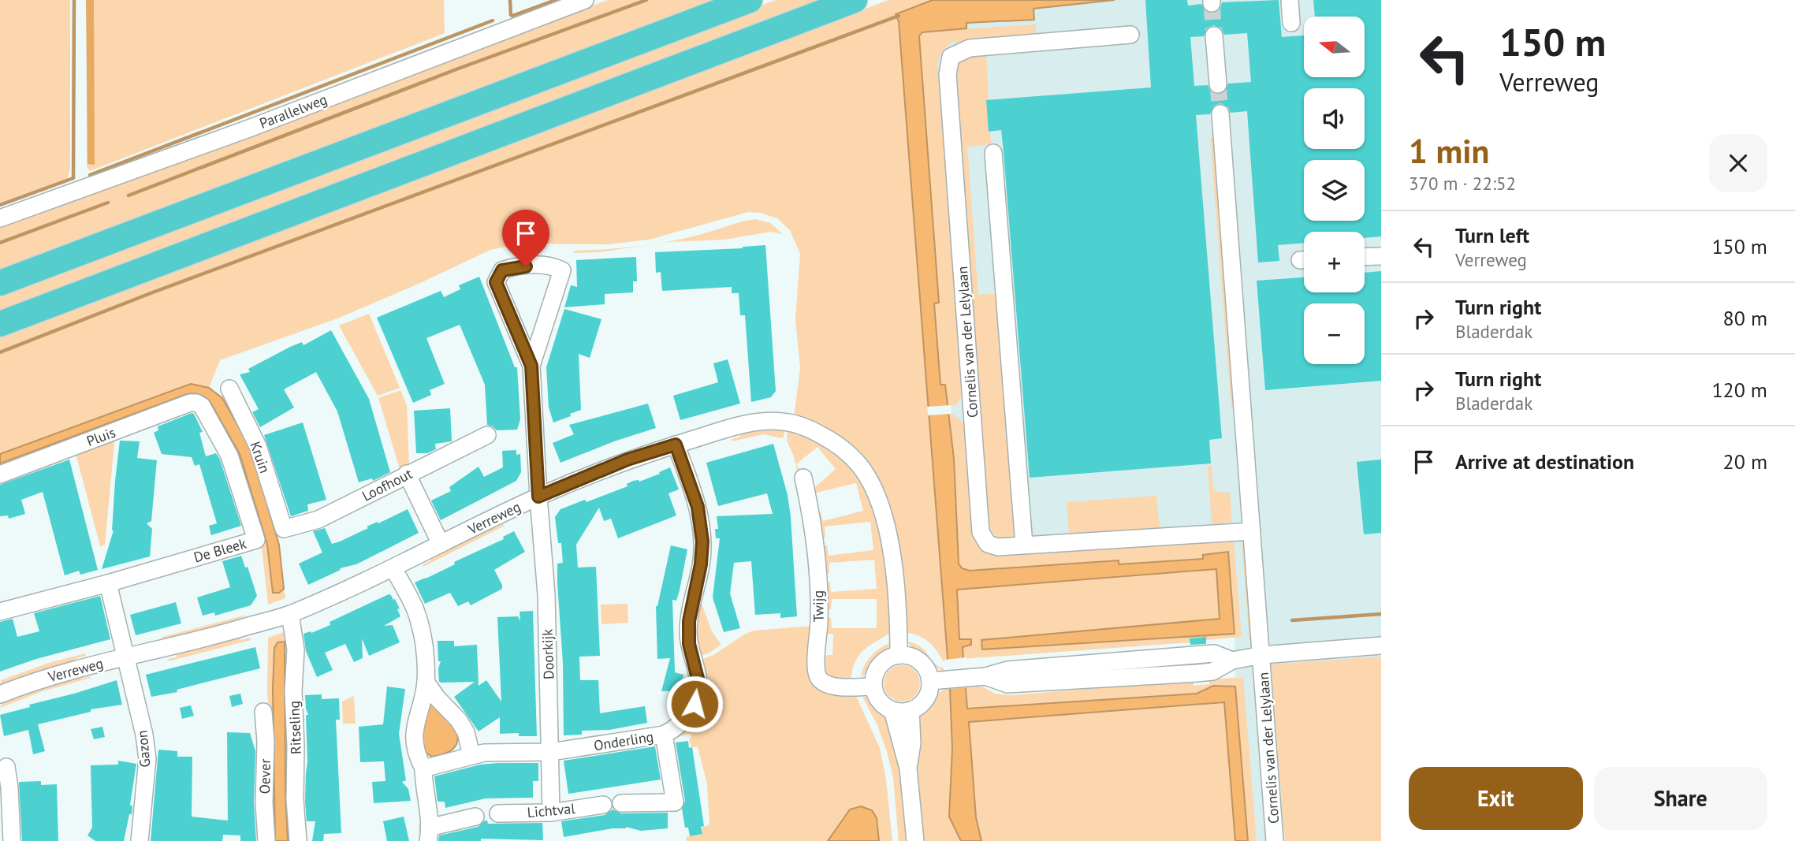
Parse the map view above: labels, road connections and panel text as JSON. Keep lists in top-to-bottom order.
{
  "streets": {
    "street": [
      "Parallelweg",
      "Cornelis van der Lelylaan",
      "Pluis",
      "Kruin",
      "Loofhout",
      "Verreweg",
      "De Bleek",
      "Twijg",
      "Doorkijk",
      "Ritseling",
      "Onderling",
      "Gazon",
      "Oever",
      "Lichtval"
    ]
  },
  "crossings": [
    ["Cornelis van der Lelylaan", "Verreweg"],
    ["Cornelis van der Lelylaan", "Twijg"],
    ["Pluis", "De Bleek"],
    ["Kruin", "Loofhout"],
    ["Verreweg", "Twijg"],
    ["Verreweg", "Doorkijk"],
    ["Verreweg", "Ritseling"],
    ["Verreweg", "Onderling"],
    ["Verreweg", "Gazon"],
    ["Doorkijk", "Onderling"],
    ["Doorkijk", "Lichtval"]
  ],
  "north": "left",
  "page": {
    "turn": ["150 m", "Verreweg"],
    "map_buttons": ["+", "−"],
    "heading": ["1 min", "370 m · 22:52"],
    "list": [
      {
        "name": "Turn left",
        "note": "Verreweg",
        "value": "150 m"
      },
      {
        "name": "Turn right",
        "note": "Bladerdak",
        "value": "80 m"
      },
      {
        "name": "Turn right",
        "note": "Bladerdak",
        "value": "120 m"
      },
      {
        "name": "Arrive at destination",
        "value": "20 m"
      }
    ],
    "buttons": ["Exit", "Share"]
  }
}
